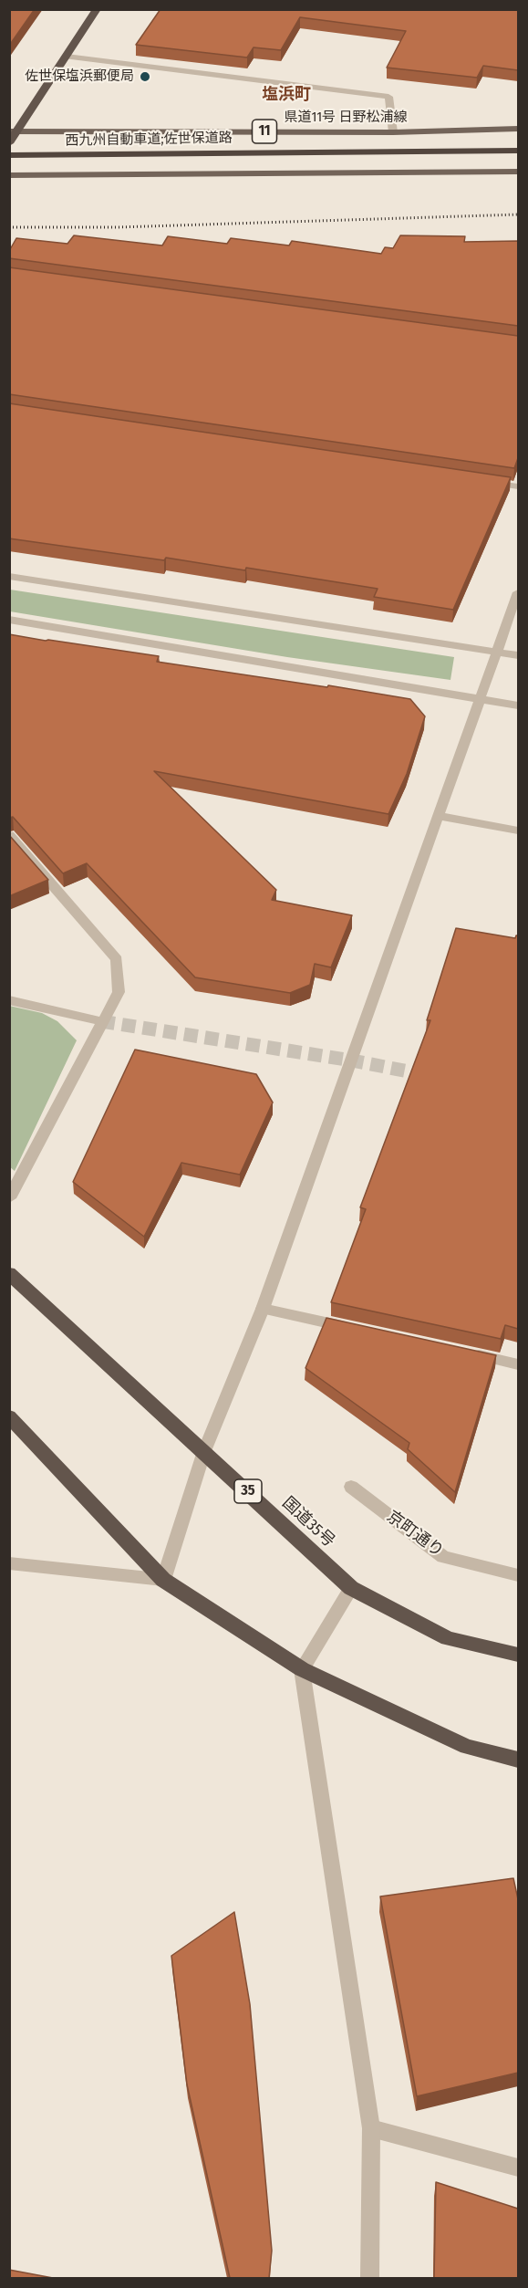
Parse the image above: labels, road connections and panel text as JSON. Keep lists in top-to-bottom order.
{
  "streets": {
    "highway": ["西九州自動車道;佐世保道路", "35", "国道35号"],
    "main road": ["県道11号 日野松浦線", "11"],
    "street": ["京町通り"]
  },
  "districts": ["塩浜町"],
  "places": ["佐世保塩浜郵便局"]
}
